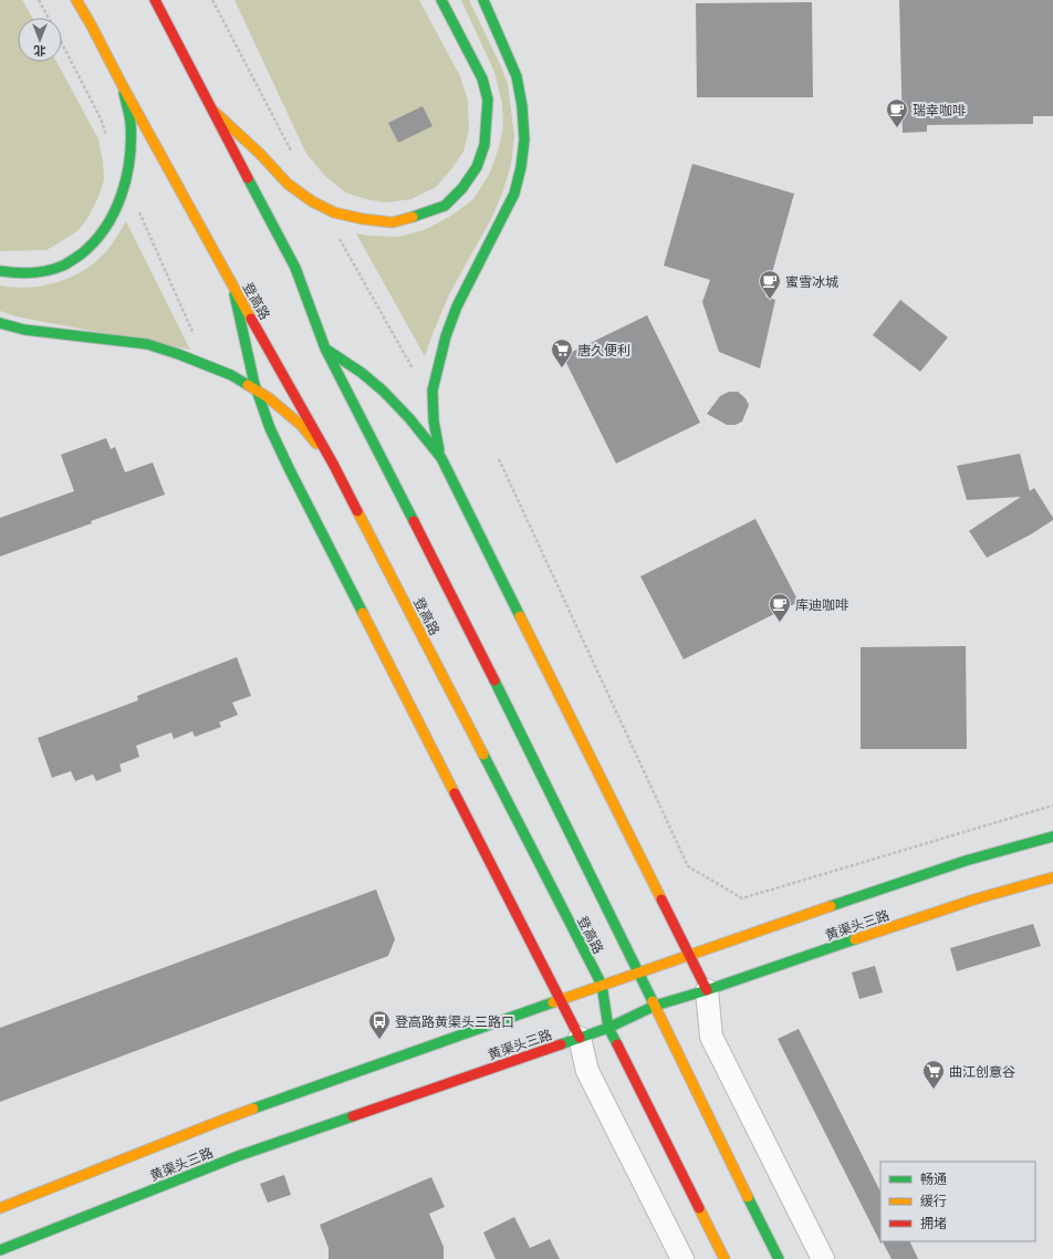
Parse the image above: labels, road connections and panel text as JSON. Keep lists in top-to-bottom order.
{
  "streets": {
    "main road": ["登高路", "黄渠头三路"]
  },
  "crossings": [
    ["登高路", "黄渠头三路"]
  ],
  "places": {
    "cafe": ["瑞幸咖啡", "蜜雪冰城", "库迪咖啡"],
    "supermarket": ["唐久便利", "曲江创意谷"],
    "bus stop": ["登高路黄渠头三路口"]
  },
  "legend": ["畅通", "缓行", "拥堵"],
  "north": "bottom"
}
